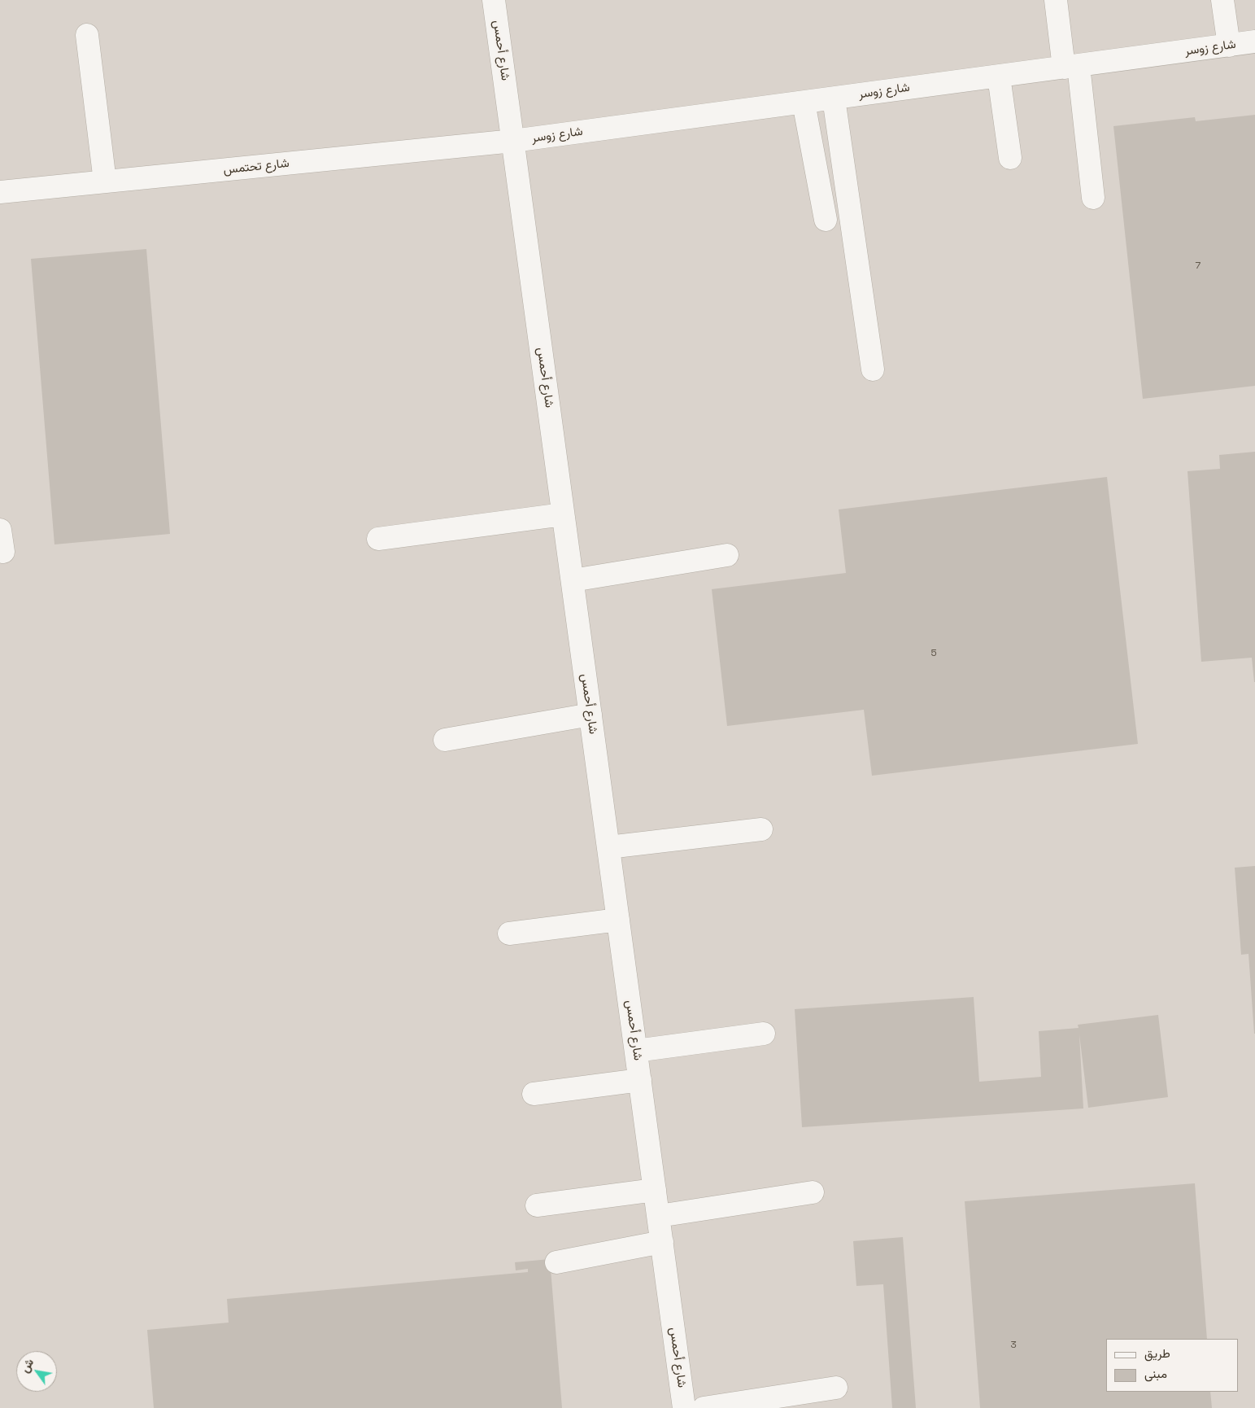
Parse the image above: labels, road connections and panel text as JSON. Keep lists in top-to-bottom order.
{
  "streets": {
    "lane": ["شارع زوسر", "شارع أحمس", "شارع تحتمس"]
  },
  "crossings": [
    ["شارع زوسر", "شارع أحمس"],
    ["شارع زوسر", "شارع تحتمس"],
    ["شارع أحمس", "شارع تحتمس"]
  ],
  "house_numbers": ["7", "5", "3"],
  "legend": ["طريق", "مبنى"],
  "north": "top left"
}
